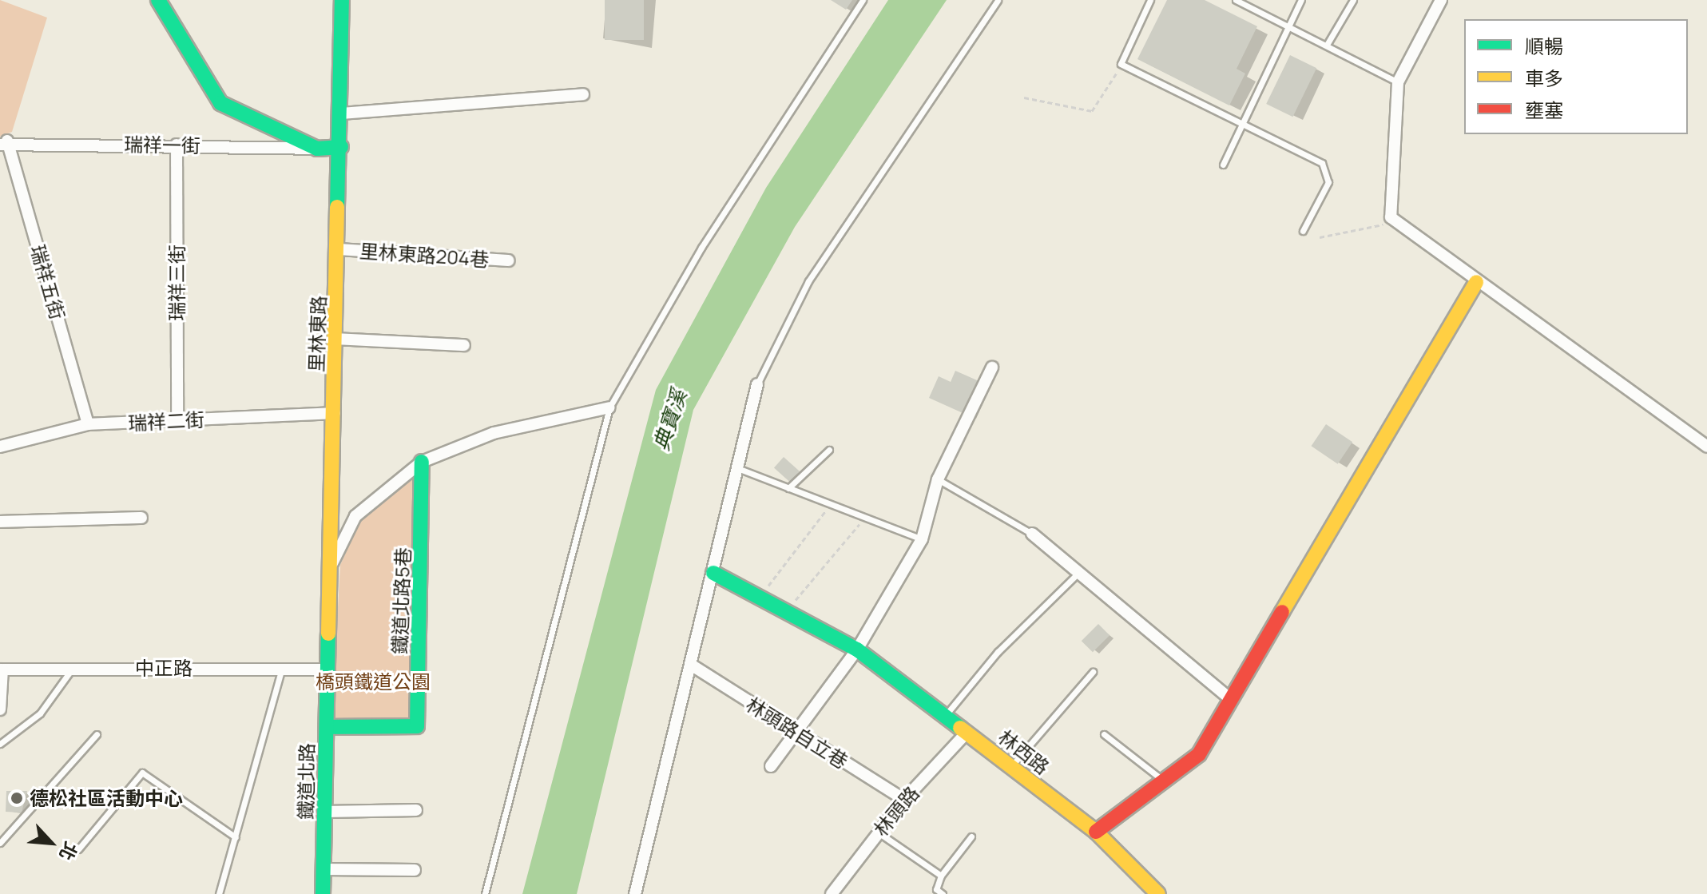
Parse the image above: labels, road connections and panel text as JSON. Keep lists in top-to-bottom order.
{
  "streets": {
    "street": [
      "瑞祥一街",
      "里林東路204巷",
      "瑞祥五街",
      "瑞祥三街",
      "里林東路",
      "瑞祥二街",
      "鐵道北路5巷",
      "中正路",
      "林頭路自立巷",
      "林西路",
      "鐵道北路",
      "林頭路"
    ]
  },
  "crossings": [
    ["瑞祥一街", "瑞祥五街"],
    ["瑞祥一街", "瑞祥三街"],
    ["里林東路204巷", "里林東路"],
    ["瑞祥五街", "瑞祥二街"],
    ["瑞祥三街", "瑞祥二街"],
    ["里林東路", "瑞祥二街"],
    ["里林東路", "中正路"],
    ["里林東路", "鐵道北路"],
    ["鐵道北路5巷", "鐵道北路"],
    ["中正路", "鐵道北路"],
    ["林頭路自立巷", "林頭路"],
    ["林西路", "林頭路"]
  ],
  "water": ["典寶溪"],
  "parks": ["橋頭鐵道公園"],
  "places": ["德松社區活動中心"],
  "legend": ["順暢", "車多", "壅塞"],
  "north": "bottom right"
}
